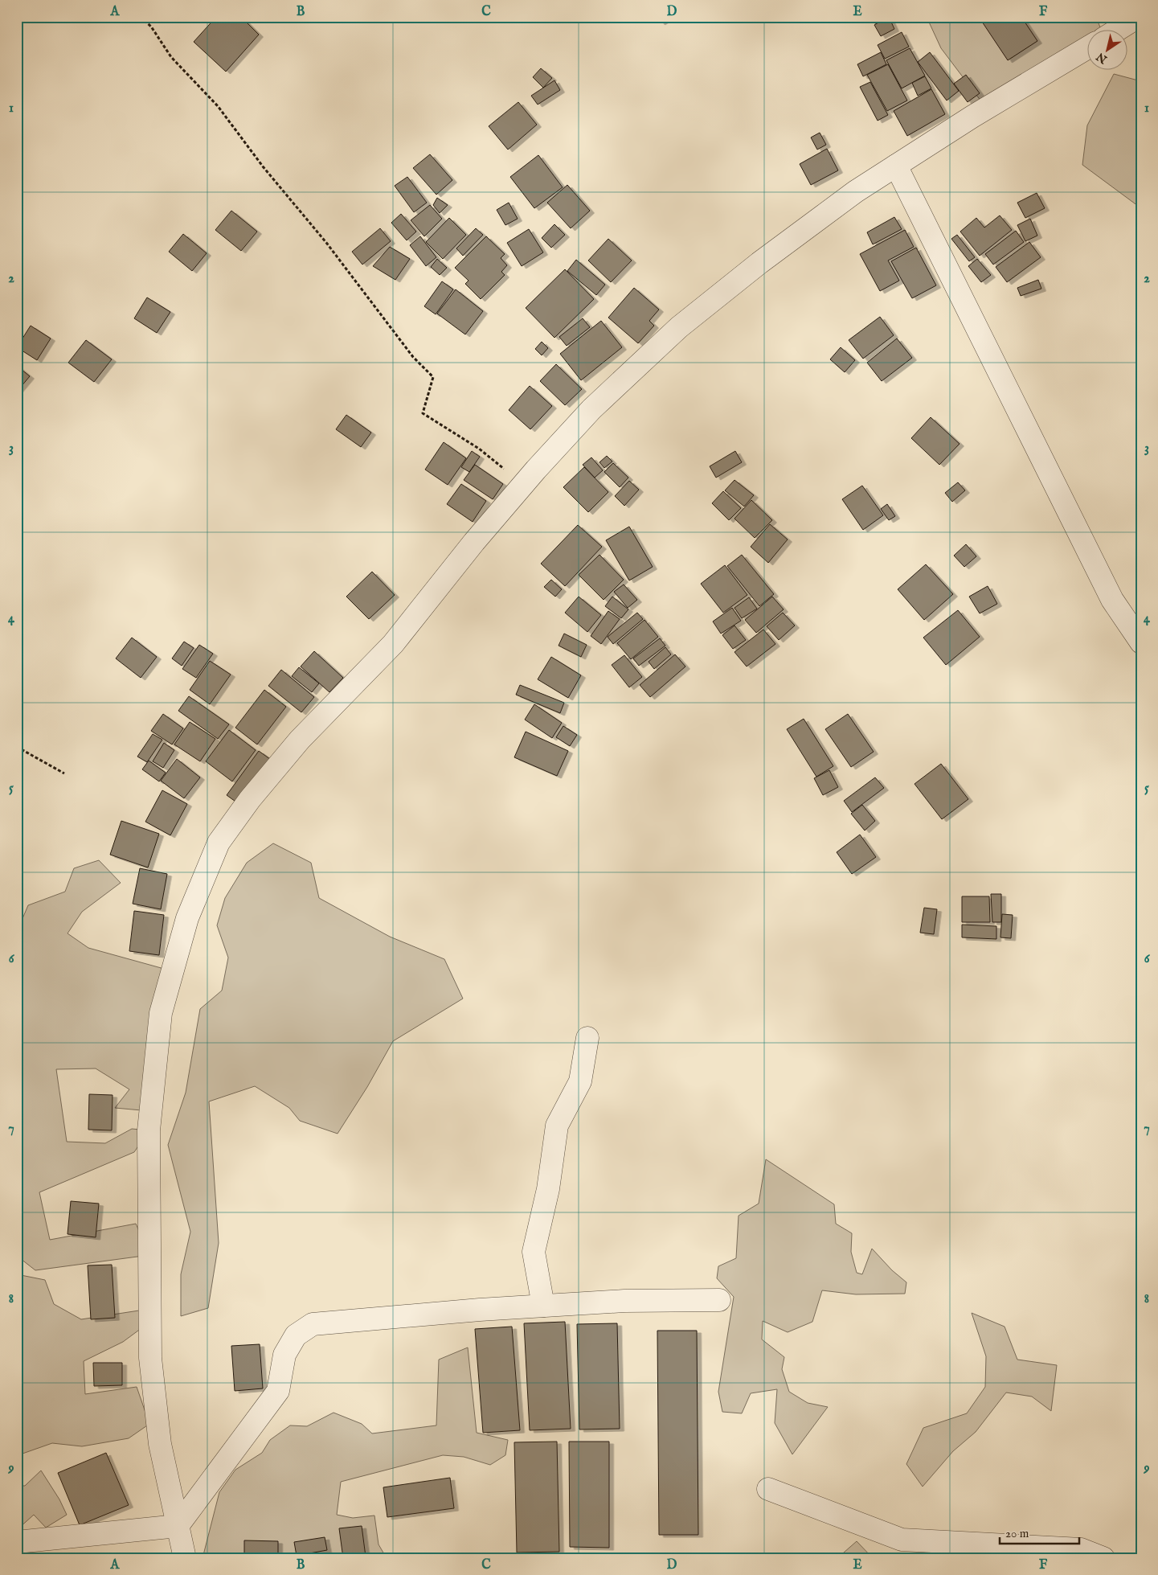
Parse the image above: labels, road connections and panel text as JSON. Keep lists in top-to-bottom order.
{
  "scale_bar": "20 m",
  "north": "bottom left",
  "grid": {
    "columns": [
      "A",
      "B",
      "C",
      "D",
      "E",
      "F"
    ],
    "rows": [
      "1",
      "2",
      "3",
      "4",
      "5",
      "6",
      "7",
      "8",
      "9"
    ]
  }
}
